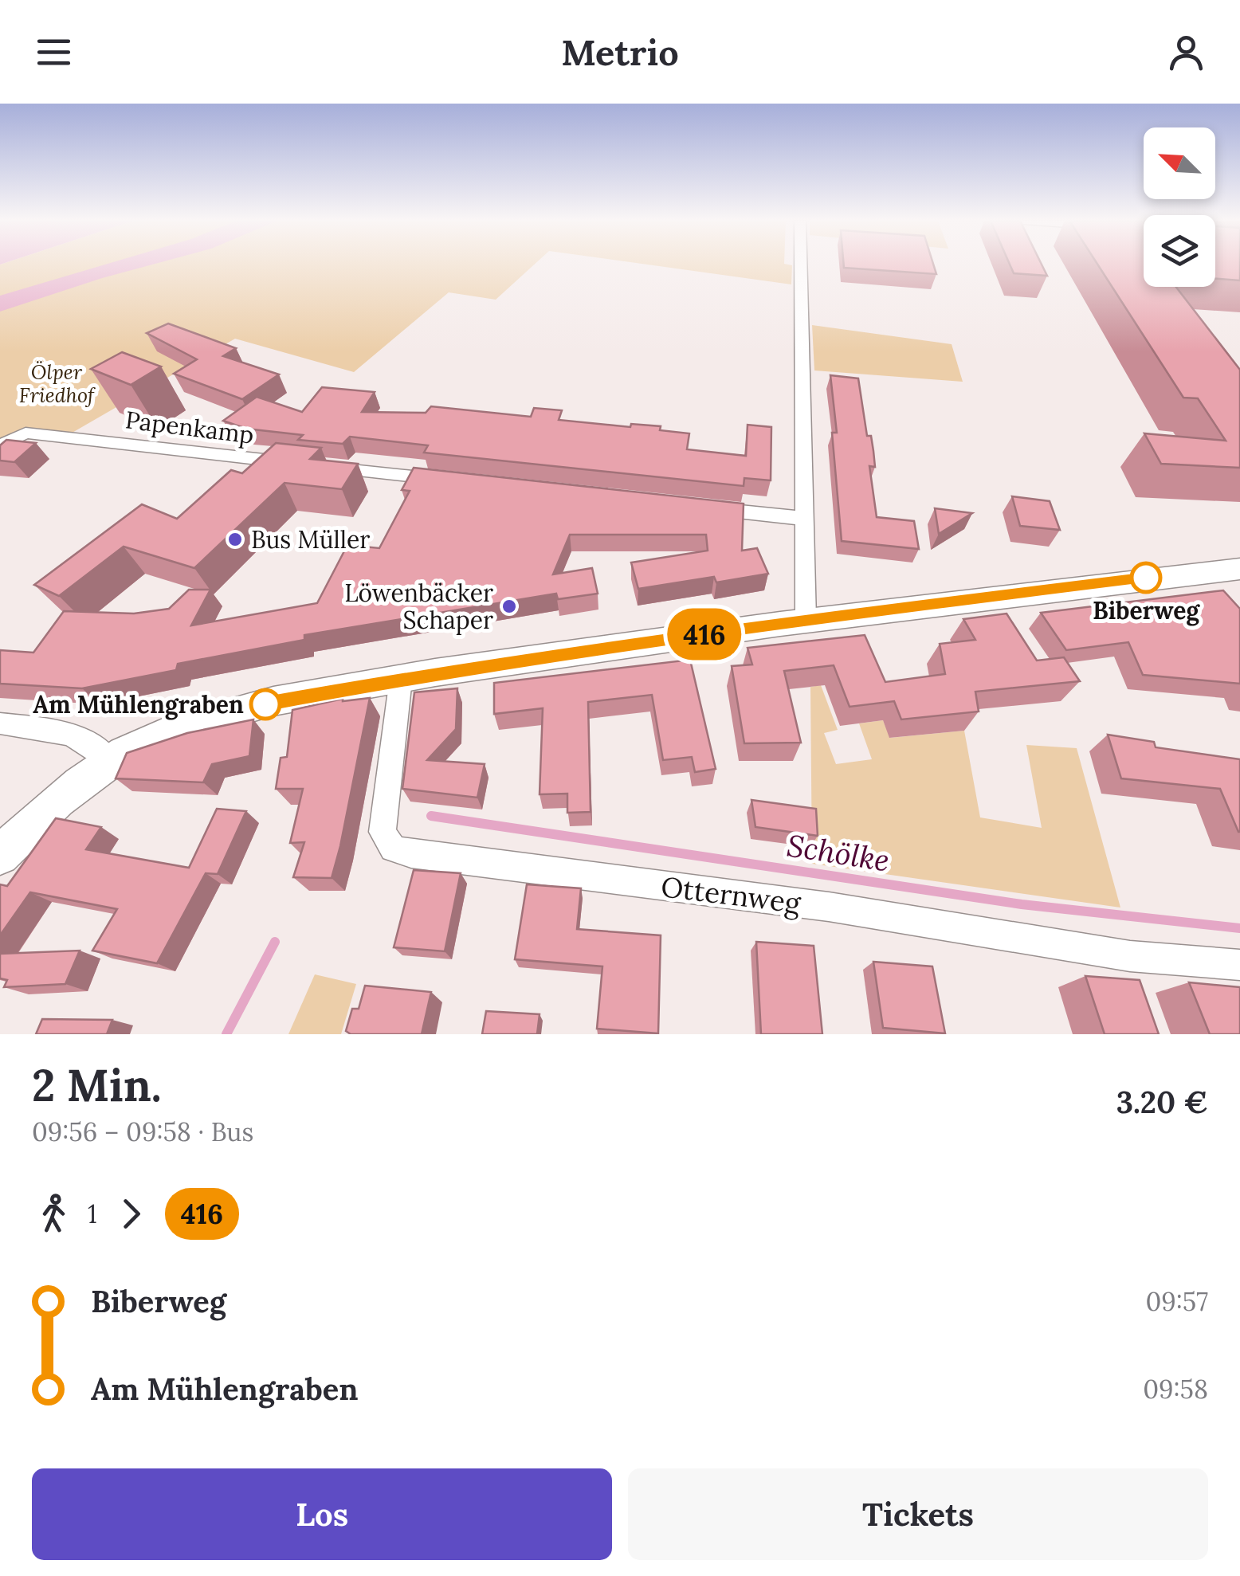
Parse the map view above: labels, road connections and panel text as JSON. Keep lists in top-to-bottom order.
{
  "streets": {
    "street": ["Papenkamp", "Otternweg"]
  },
  "water": ["Schölke"],
  "parks": ["Ölper Friedhof"],
  "places": [
    "Bus Müller",
    "Biberweg",
    "Löwenbäcker Schaper",
    "Am Mühlengraben"
  ],
  "lines": ["bus line 416"],
  "north": "top left",
  "page": {
    "header": "Metrio",
    "on_map": "416",
    "heading": ["2 Min.", "09:56 – 09:58 · Bus", "3.20 €"],
    "legs": ["1", "416"],
    "list": [
      {
        "name": "Biberweg",
        "value": "09:57"
      },
      {
        "name": "Am Mühlengraben",
        "value": "09:58"
      }
    ],
    "buttons": ["Los", "Tickets"]
  }
}
